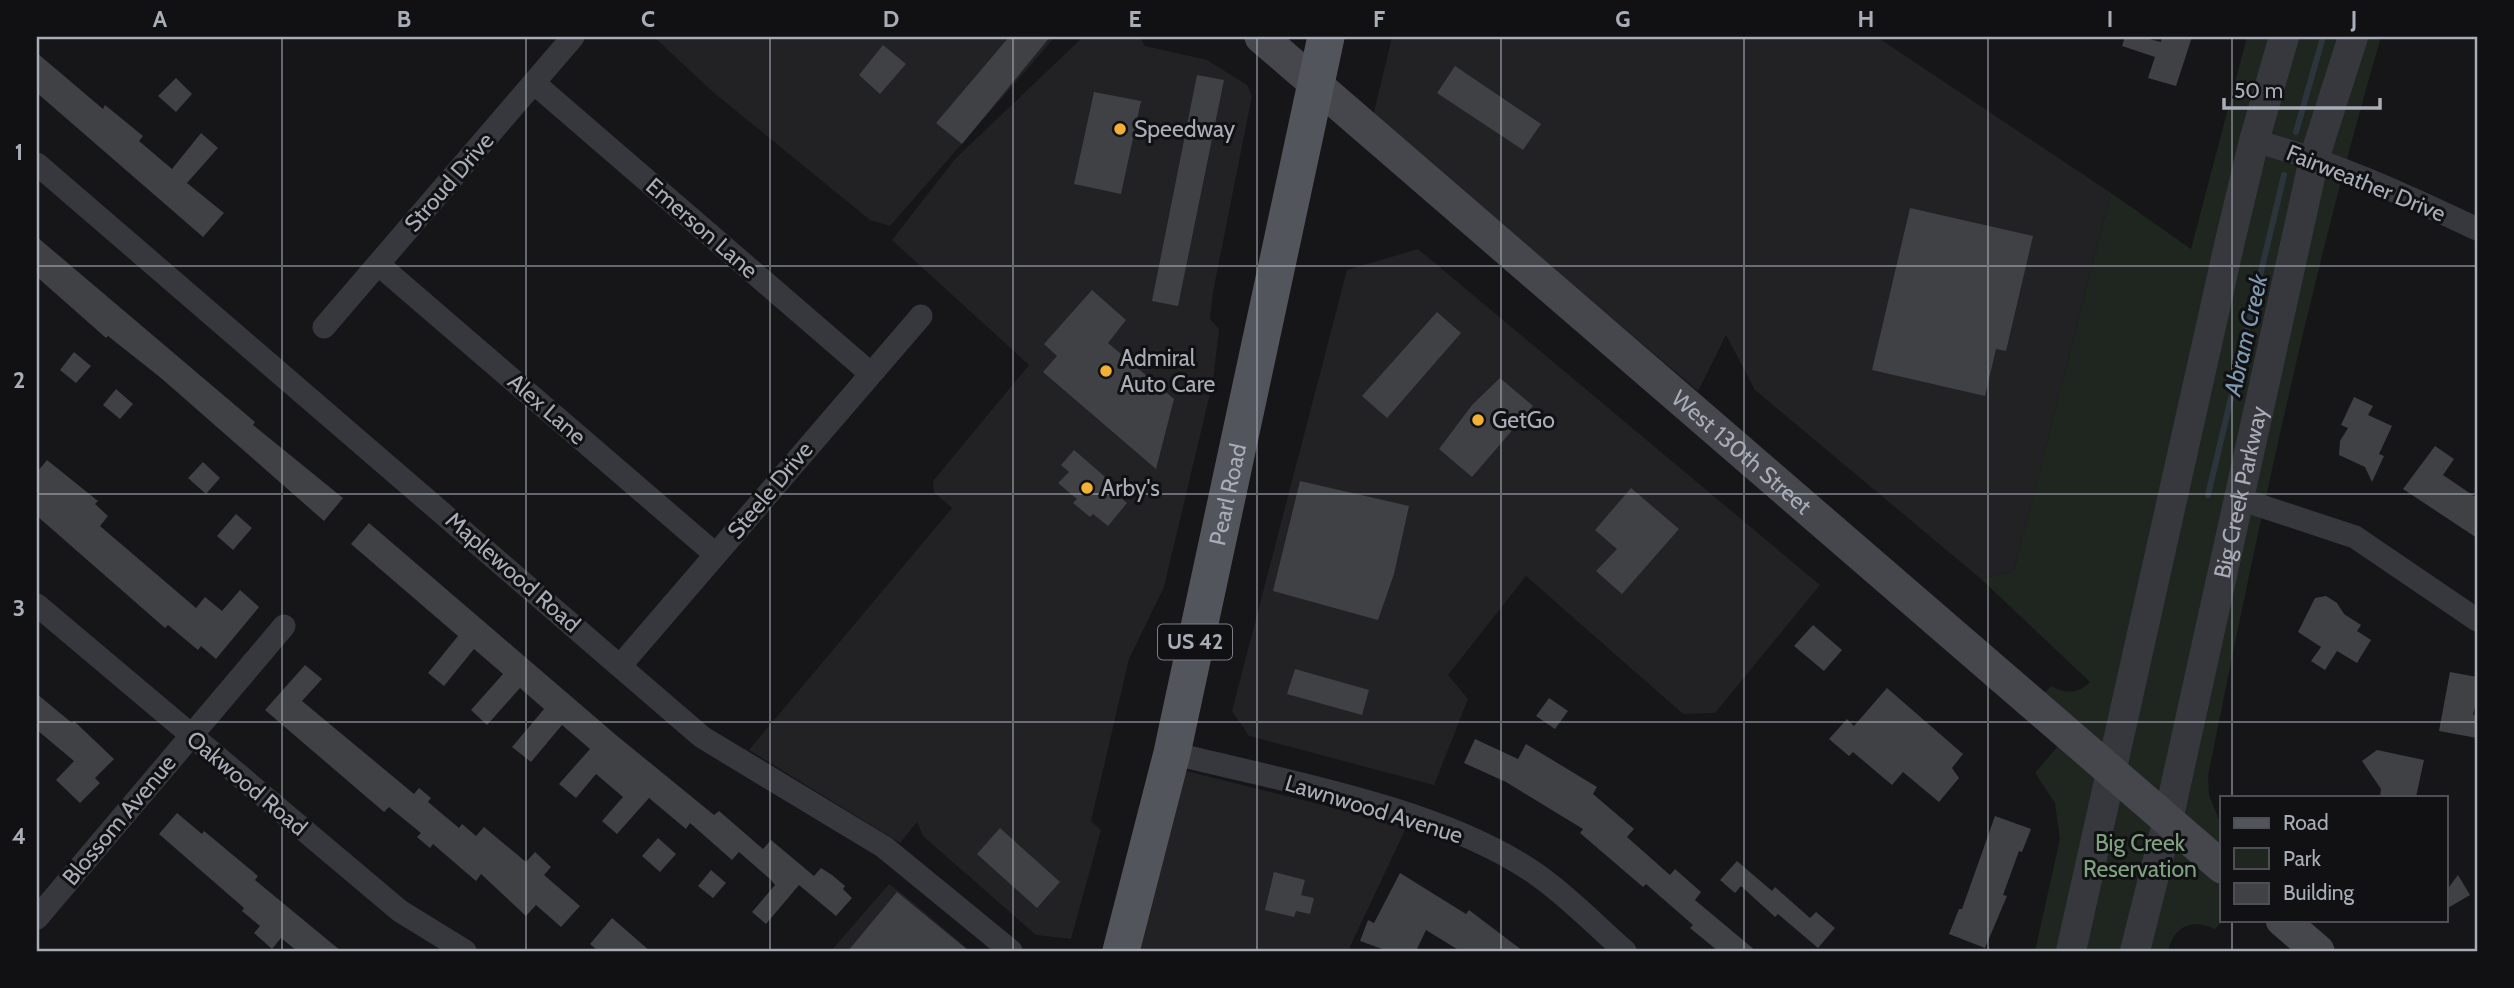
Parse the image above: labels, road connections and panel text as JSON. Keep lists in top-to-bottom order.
{
  "streets": {
    "main road": ["West 130th Street", "Pearl Road", "US 42"],
    "street": [
      "Stroud Drive",
      "Fairweather Drive",
      "Emerson Lane",
      "Alex Lane",
      "Steele Drive",
      "Big Creek Parkway",
      "Maplewood Road",
      "Oakwood Road",
      "Lawnwood Avenue",
      "Blossom Avenue"
    ]
  },
  "crossings": [
    ["Stroud Drive", "Emerson Lane"],
    ["Stroud Drive", "Alex Lane"],
    ["Fairweather Drive", "Big Creek Parkway"],
    ["Emerson Lane", "Steele Drive"],
    ["Alex Lane", "Steele Drive"],
    ["West 130th Street", "Big Creek Parkway"],
    ["West 130th Street", "Pearl Road"],
    ["Steele Drive", "Maplewood Road"],
    ["Pearl Road", "Lawnwood Avenue"],
    ["Oakwood Road", "Blossom Avenue"]
  ],
  "water": ["Abram Creek"],
  "parks": ["Big Creek Reservation"],
  "places": [
    "Speedway",
    "Admiral Auto Care",
    "GetGo",
    "Arby's"
  ],
  "legend": ["Road", "Park", "Building"],
  "scale_bar": "50 m",
  "grid": {
    "columns": [
      "A",
      "B",
      "C",
      "D",
      "E",
      "F",
      "G",
      "H",
      "I",
      "J"
    ],
    "rows": [
      "1",
      "2",
      "3",
      "4"
    ]
  }
}
